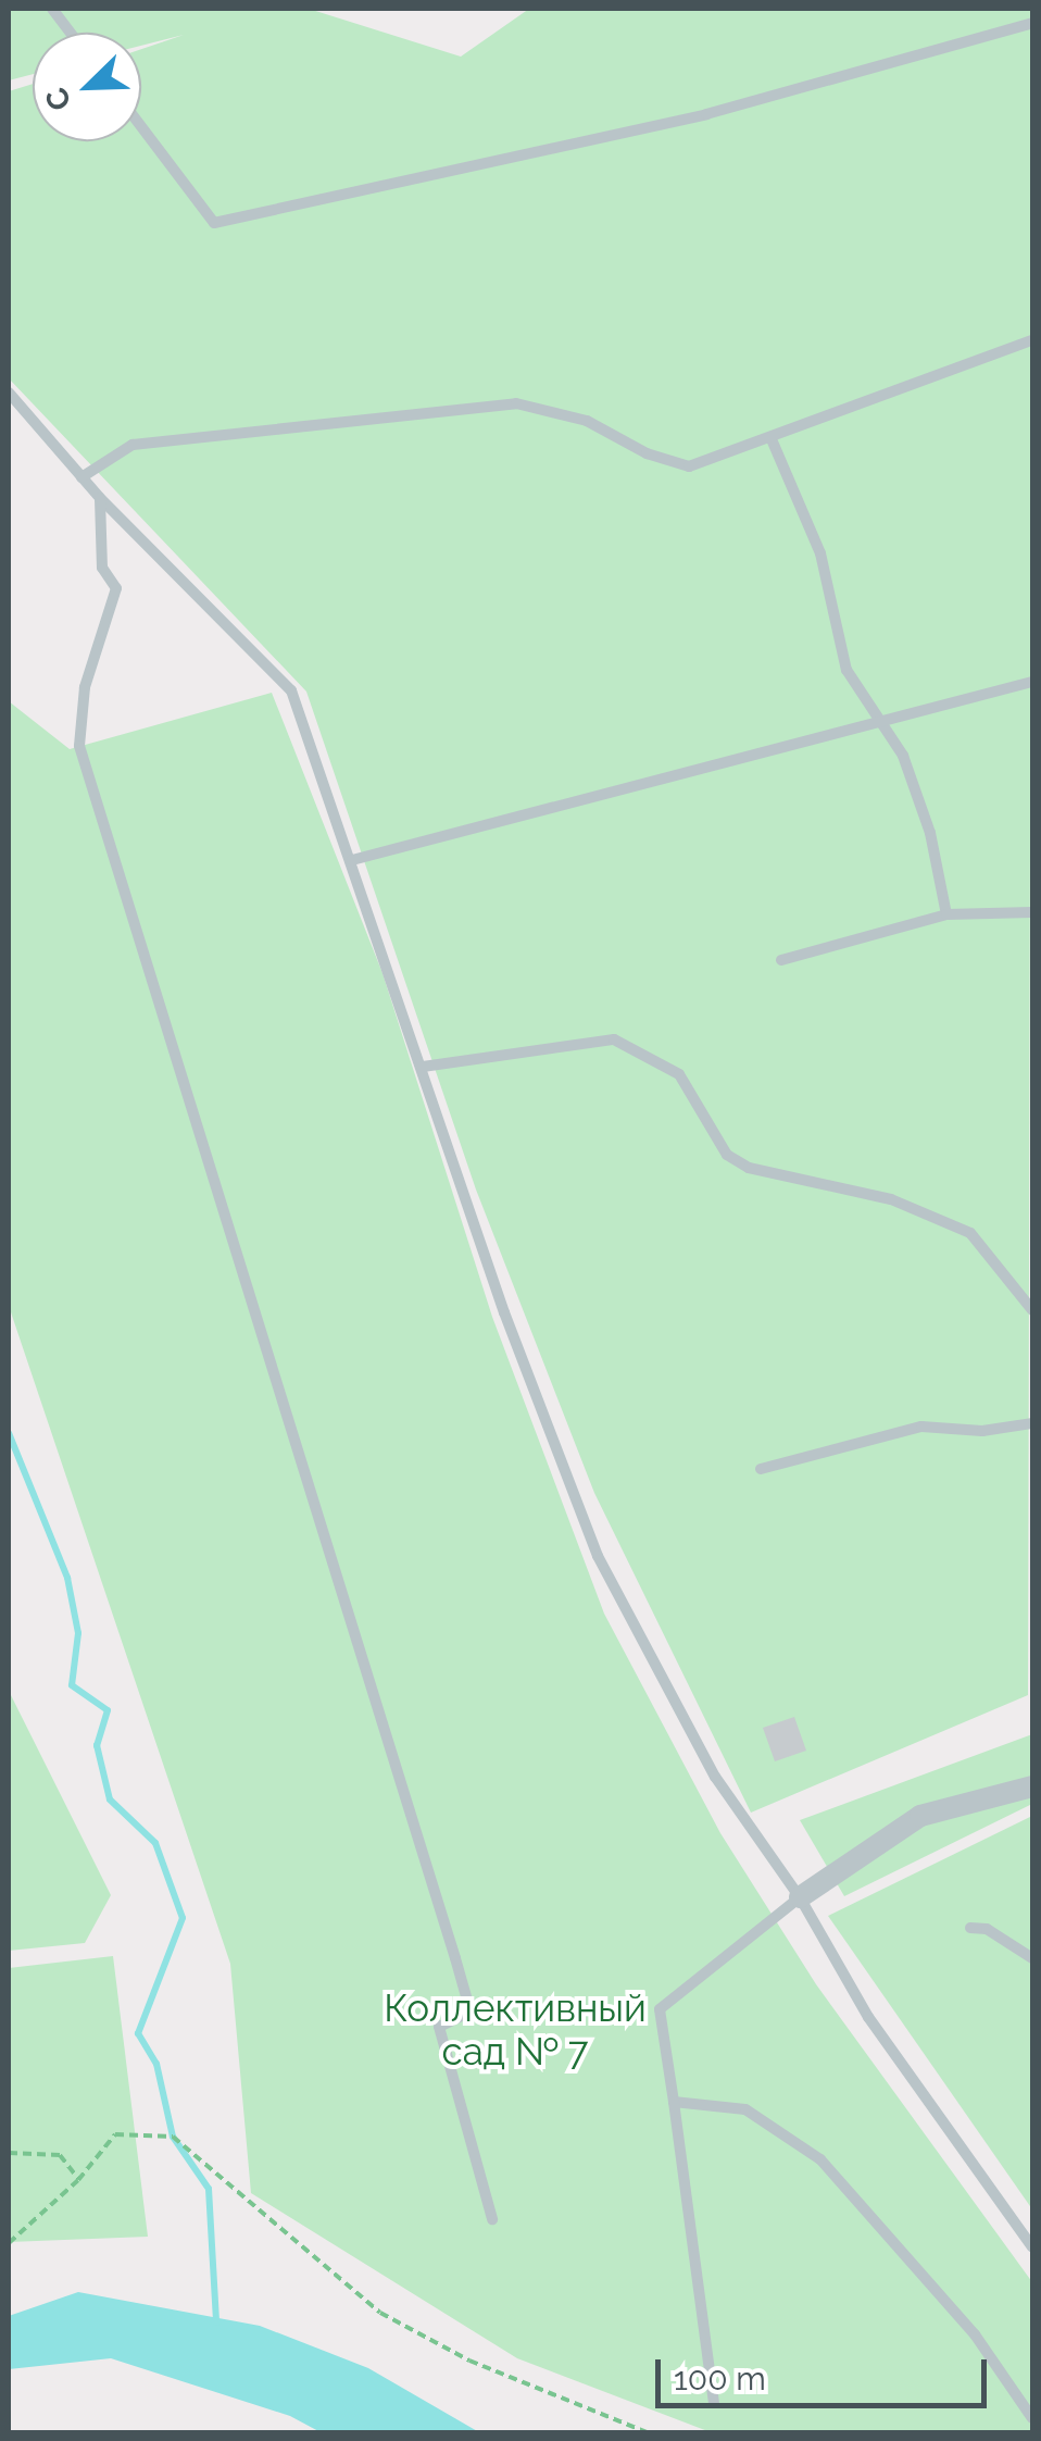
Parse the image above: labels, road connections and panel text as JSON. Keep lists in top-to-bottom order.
{
  "parks": ["Коллективный сад № 7"],
  "scale_bar": "100 m",
  "north": "bottom left"
}
